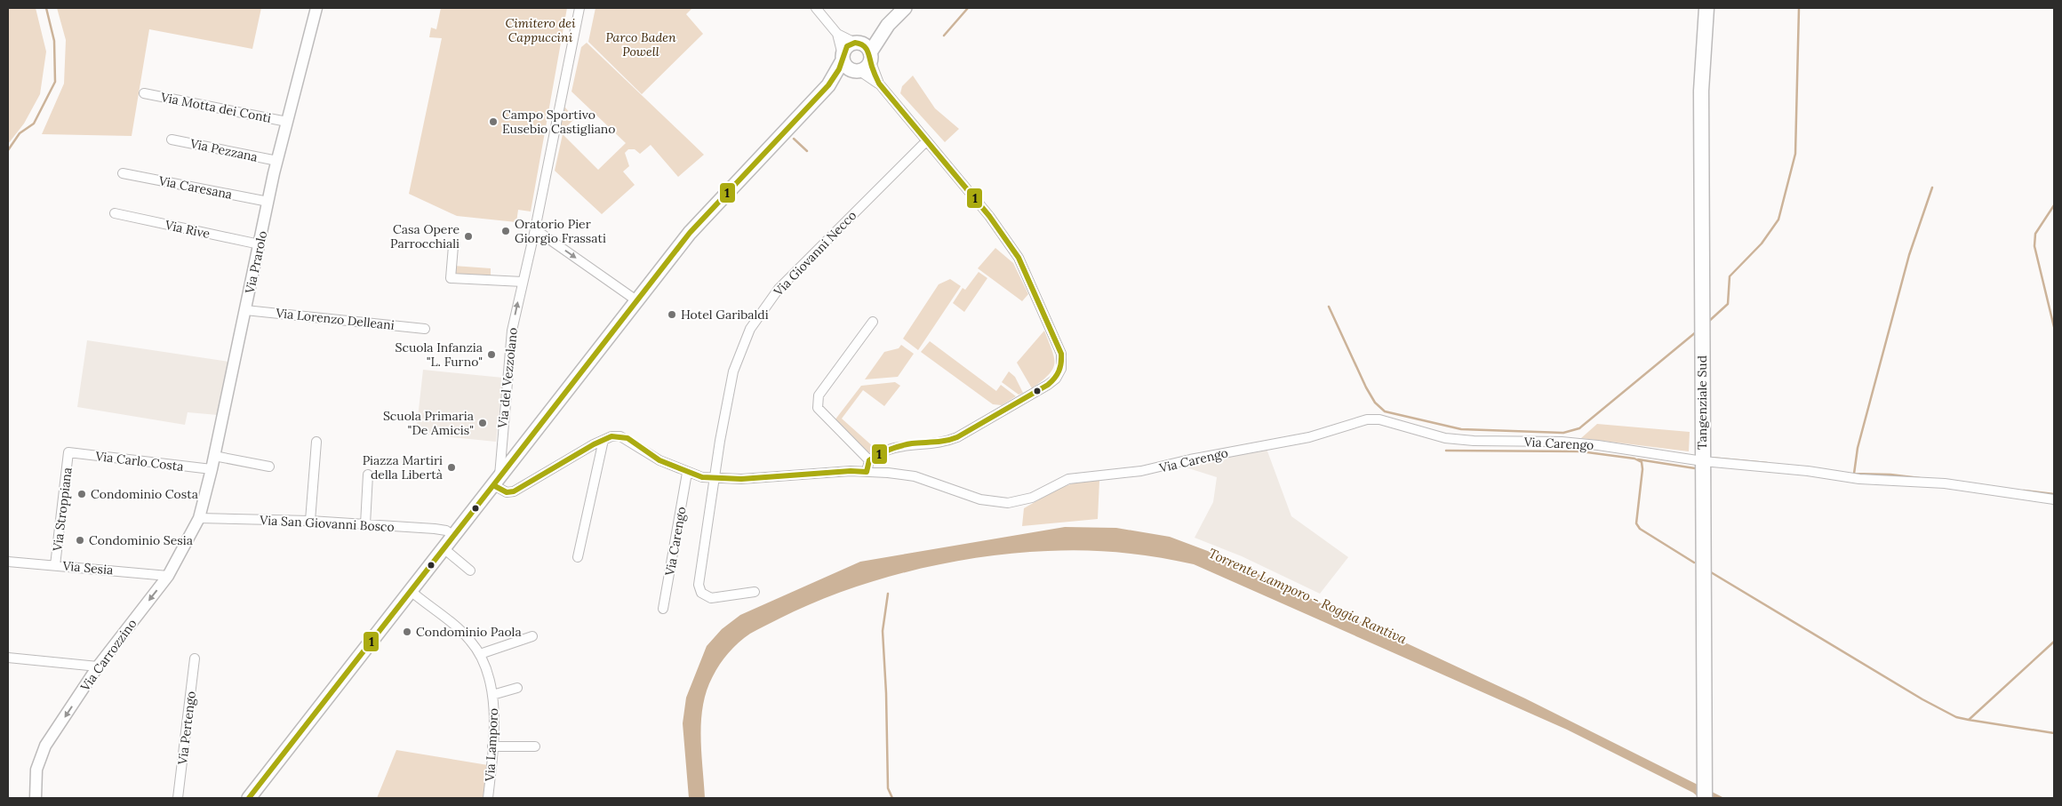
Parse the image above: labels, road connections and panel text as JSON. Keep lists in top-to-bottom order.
{
  "streets": {
    "main road": ["Tangenziale Sud"],
    "street": [
      "Via Motta dei Conti",
      "Via Pezzana",
      "Via Caresana",
      "Via Rive",
      "Via Giovanni Necco",
      "Via Prarolo",
      "Via Lorenzo Delleani",
      "Via del Vezzolano",
      "Via Carengo",
      "Via Carlo Costa",
      "Via Stroppiana",
      "Via San Giovanni Bosco",
      "Via Sesia",
      "Via Carrozzino",
      "Via Pertengo",
      "Via Lamporo"
    ]
  },
  "crossings": [
    ["Via Motta dei Conti", "Via Prarolo"],
    ["Via Pezzana", "Via Prarolo"],
    ["Via Caresana", "Via Prarolo"],
    ["Via Rive", "Via Prarolo"],
    ["Via Giovanni Necco", "Via Carengo"],
    ["Via Prarolo", "Via Lorenzo Delleani"],
    ["Via Prarolo", "Via Carlo Costa"],
    ["Via Prarolo", "Via San Giovanni Bosco"],
    ["Via Prarolo", "Via Carrozzino"],
    ["Via del Vezzolano", "Via Carengo"],
    ["Tangenziale Sud", "Via Carengo"],
    ["Via Carlo Costa", "Via Stroppiana"],
    ["Via Stroppiana", "Via Sesia"],
    ["Via San Giovanni Bosco", "Via Carrozzino"],
    ["Via Sesia", "Via Carrozzino"]
  ],
  "one_way": ["Via del Vezzolano", "Via Carrozzino"],
  "water": ["Torrente Lamporo - Roggia Rantiva"],
  "parks": ["Cimitero dei Cappuccini", "Parco Baden Powell"],
  "places": [
    "Campo Sportivo Eusebio Castigliano",
    "Oratorio Pier Giorgio Frassati",
    "Casa Opere Parrocchiali",
    "Hotel Garibaldi",
    "Scuola Infanzia \"L. Furno\"",
    "Scuola Primaria \"De Amicis\"",
    "Piazza Martiri della Libertà",
    "Condominio Costa",
    "Condominio Sesia",
    "Condominio Paola"
  ],
  "lines": ["transit line 1"]
}
